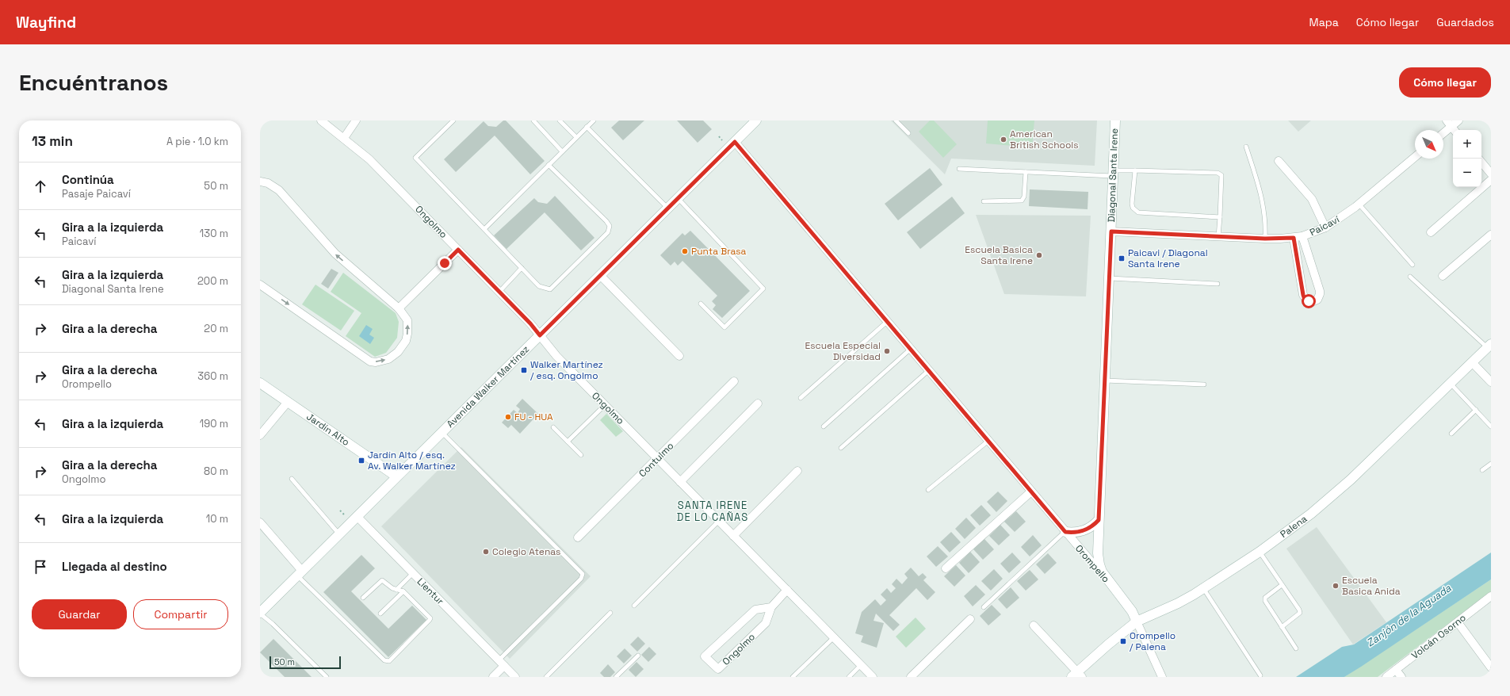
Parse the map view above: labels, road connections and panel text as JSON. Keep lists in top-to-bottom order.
{
  "streets": {
    "street": [
      "Diagonal Santa Irene",
      "Ongolmo",
      "Paicaví",
      "Avenida Walker Martínez",
      "Jardín Alto",
      "Contulmo",
      "Palena",
      "Orompello",
      "Lientur",
      "Volcán Osorno"
    ]
  },
  "crossings": [
    ["Diagonal Santa Irene", "Paicaví"],
    ["Diagonal Santa Irene", "Orompello"],
    ["Ongolmo", "Avenida Walker Martínez"],
    ["Ongolmo", "Contulmo"],
    ["Avenida Walker Martínez", "Jardín Alto"],
    ["Avenida Walker Martínez", "Orompello"],
    ["Avenida Walker Martínez", "Lientur"],
    ["Palena", "Orompello"]
  ],
  "districts": ["SANTA IRENE DE LO CAÑAS"],
  "water": ["Zanjón de la Aguada"],
  "places": {
    "other": [
      "American British Schools",
      "Punta Brasa",
      "Escuela Basica Santa Irene",
      "Escuela Especial Diversidad",
      "FU - HUA",
      "Colegio Atenas",
      "Escuela Basica Anida"
    ],
    "transit": [
      "Paicavi / Diagonal Santa Irene",
      "Walker Martínez / esq. Ongolmo",
      "Jardín Alto / esq. Av. Walker Martínez",
      "Orompello / Palena"
    ]
  },
  "scale_bar": "50 m",
  "north": "bottom right",
  "page": {
    "header": "Wayfind",
    "nav": ["Mapa", "Cómo llegar", "Guardados"],
    "buttons": [
      "Cómo llegar",
      ["Guardar", "Compartir"]
    ],
    "title": "Encuéntranos",
    "heading": ["13 min", "A pie · 1.0 km"],
    "map_buttons": ["+", "−"],
    "list": [
      ["Continúa", "Pasaje Paicaví", "50 m"],
      ["Gira a la izquierda", "Paicaví", "130 m"],
      ["Gira a la izquierda", "Diagonal Santa Irene", "200 m"],
      ["Gira a la derecha", "20 m"],
      ["Gira a la derecha", "Orompello", "360 m"],
      ["Gira a la izquierda", "190 m"],
      ["Gira a la derecha", "Ongolmo", "80 m"],
      ["Gira a la izquierda", "10 m"],
      "Llegada al destino"
    ],
    "scale": "50 m"
  }
}
